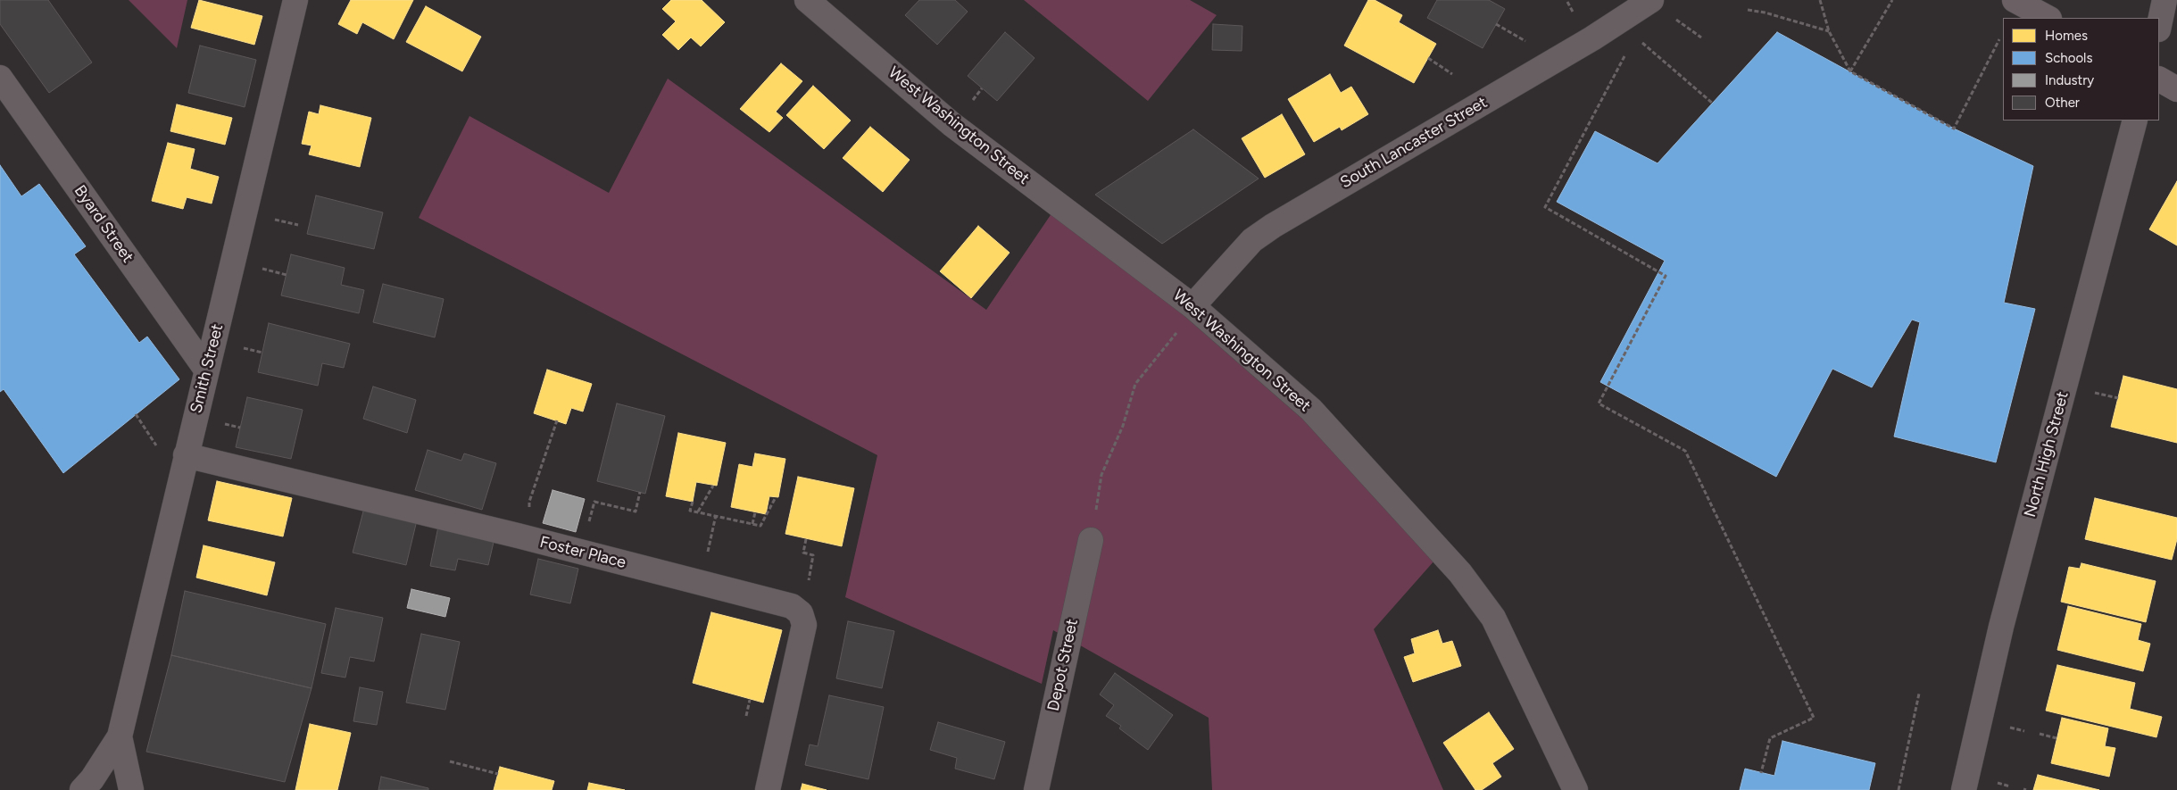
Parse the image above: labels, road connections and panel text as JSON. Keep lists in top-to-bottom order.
{
  "streets": {
    "street": [
      "West Washington Street",
      "South Lancaster Street",
      "Byard Street",
      "Smith Street",
      "North High Street",
      "Foster Place",
      "Depot Street"
    ]
  },
  "crossings": [
    ["West Washington Street", "South Lancaster Street"],
    ["Byard Street", "Smith Street"],
    ["Smith Street", "Foster Place"]
  ],
  "legend": [
    "Homes",
    "Schools",
    "Industry",
    "Other"
  ]
}
